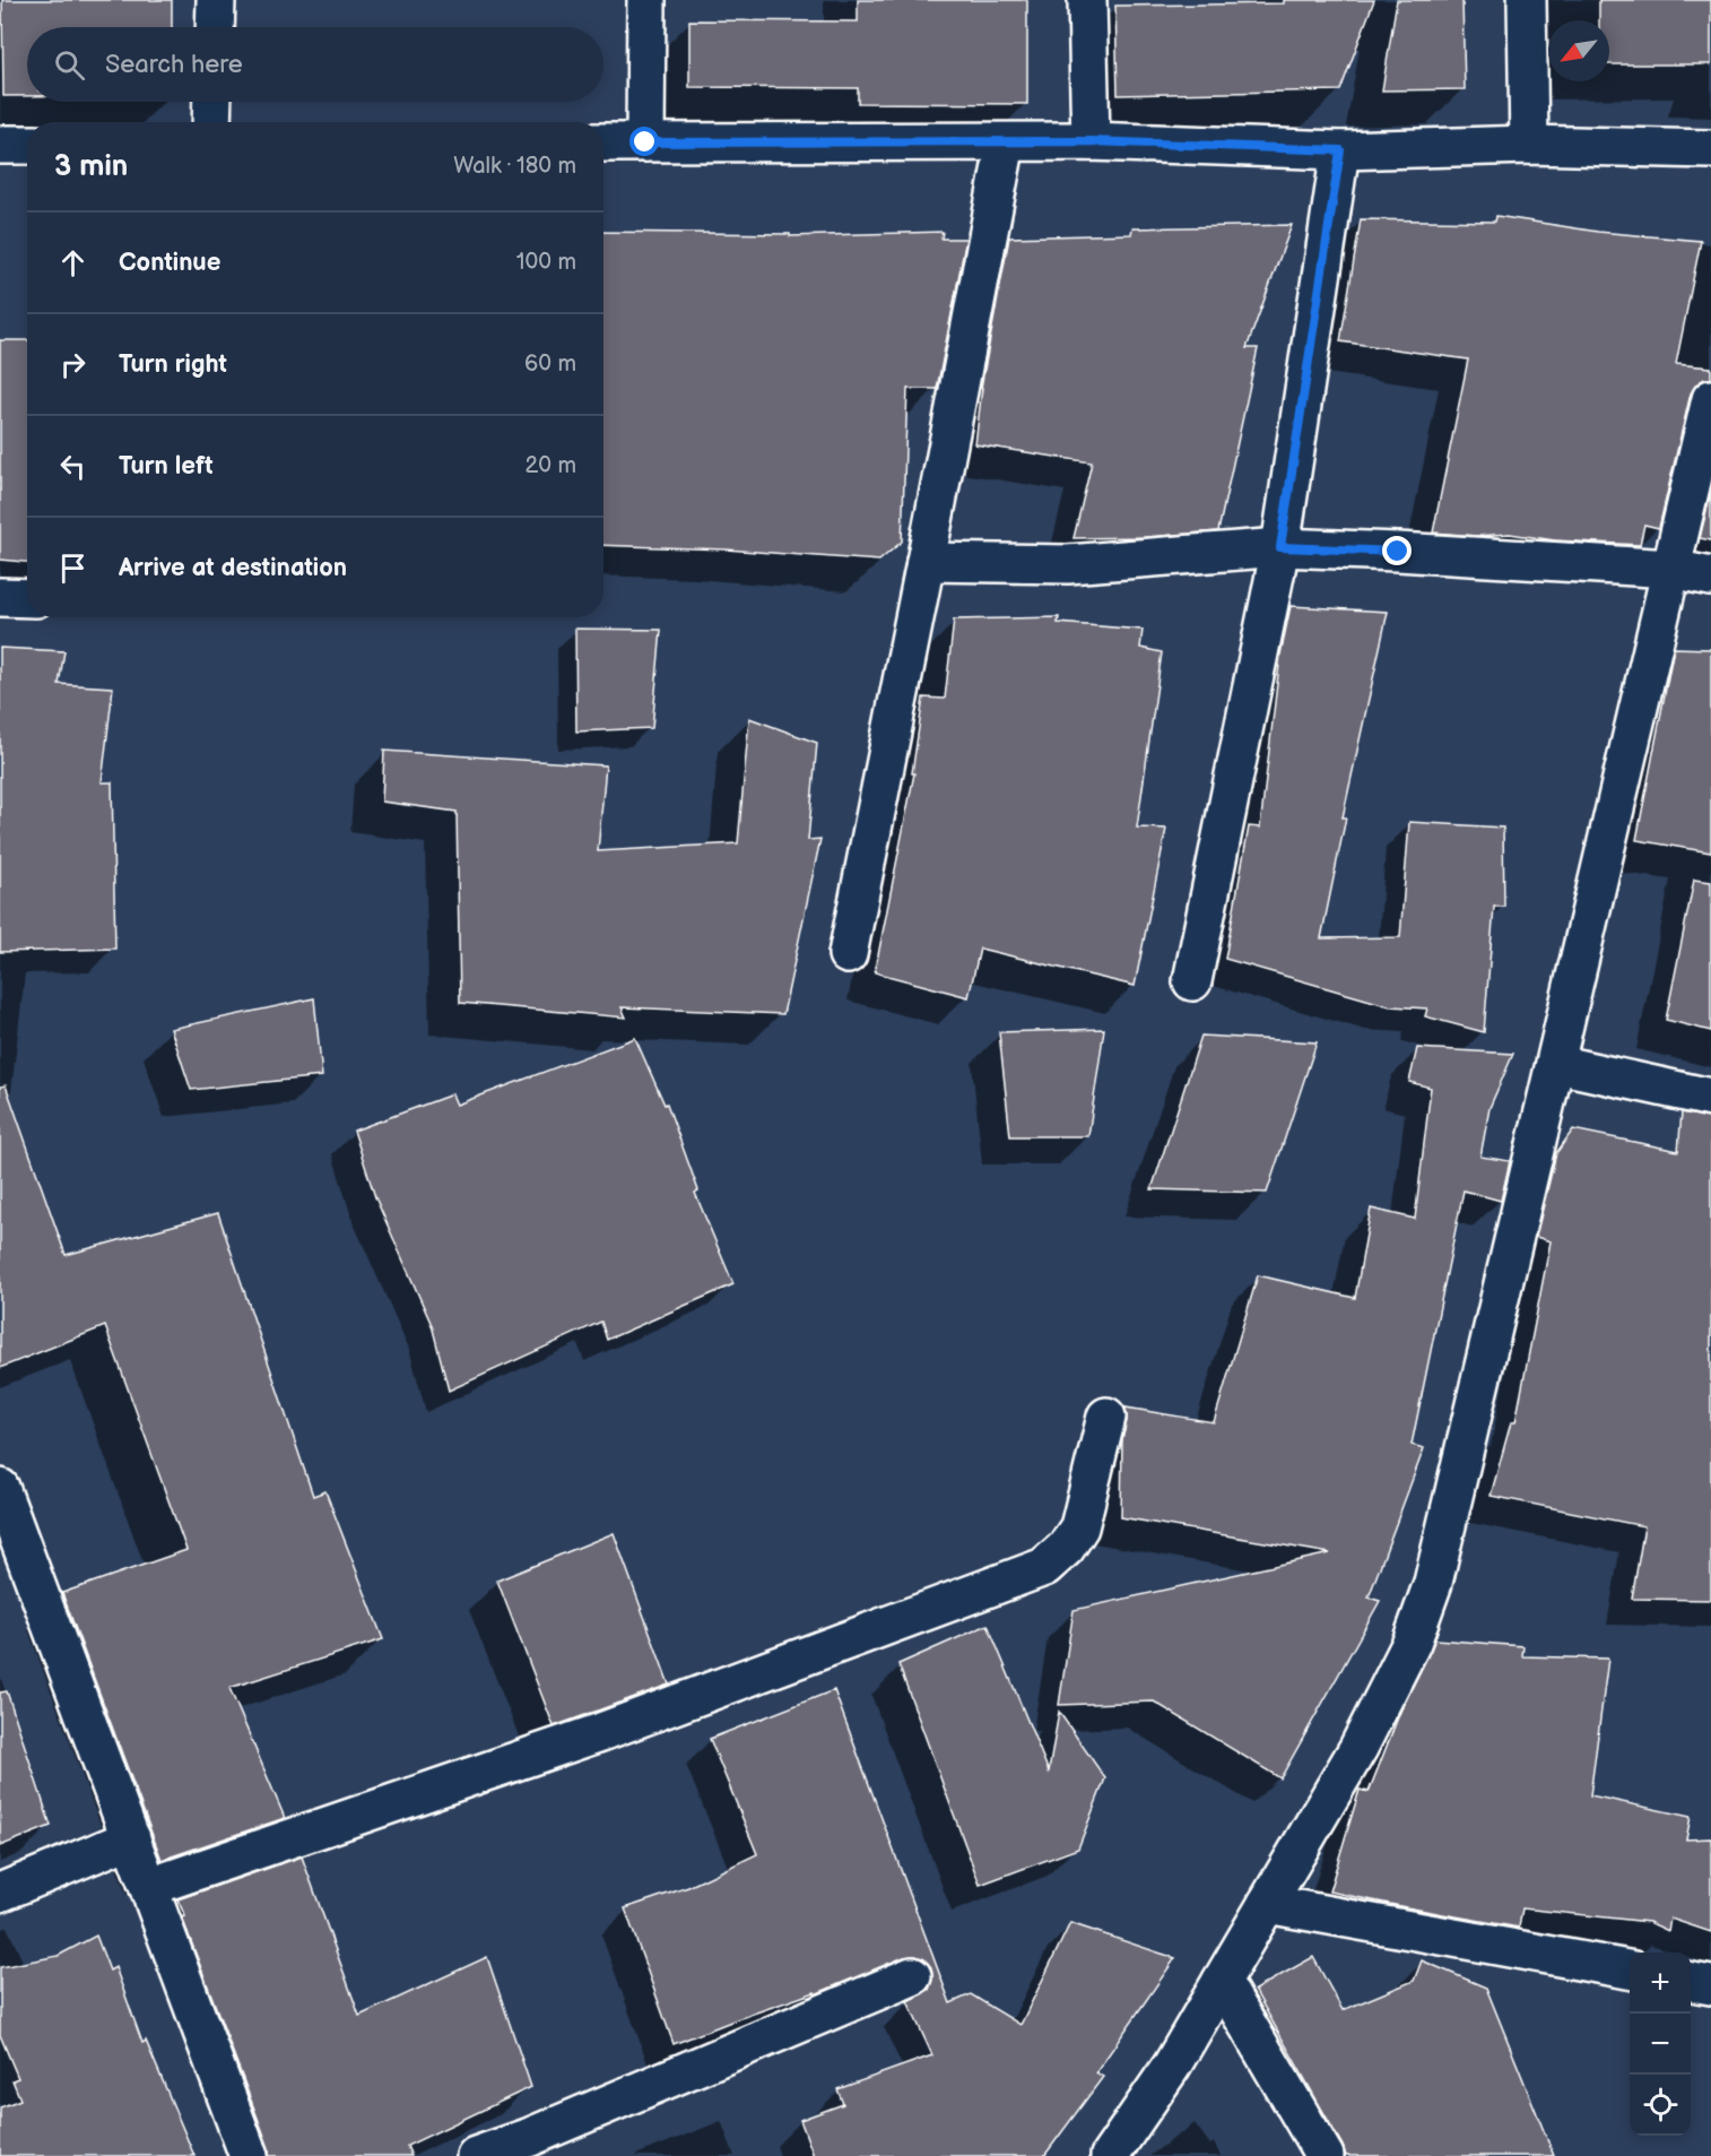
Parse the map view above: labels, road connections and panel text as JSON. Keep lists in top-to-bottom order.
{
  "north": "bottom left",
  "page": {
    "search": "Search here",
    "heading": ["3 min", "Walk · 180 m"],
    "list": [
      ["Continue", "100 m"],
      ["Turn right", "60 m"],
      ["Turn left", "20 m"],
      "Arrive at destination"
    ],
    "map_buttons": ["+", "−"]
  }
}
